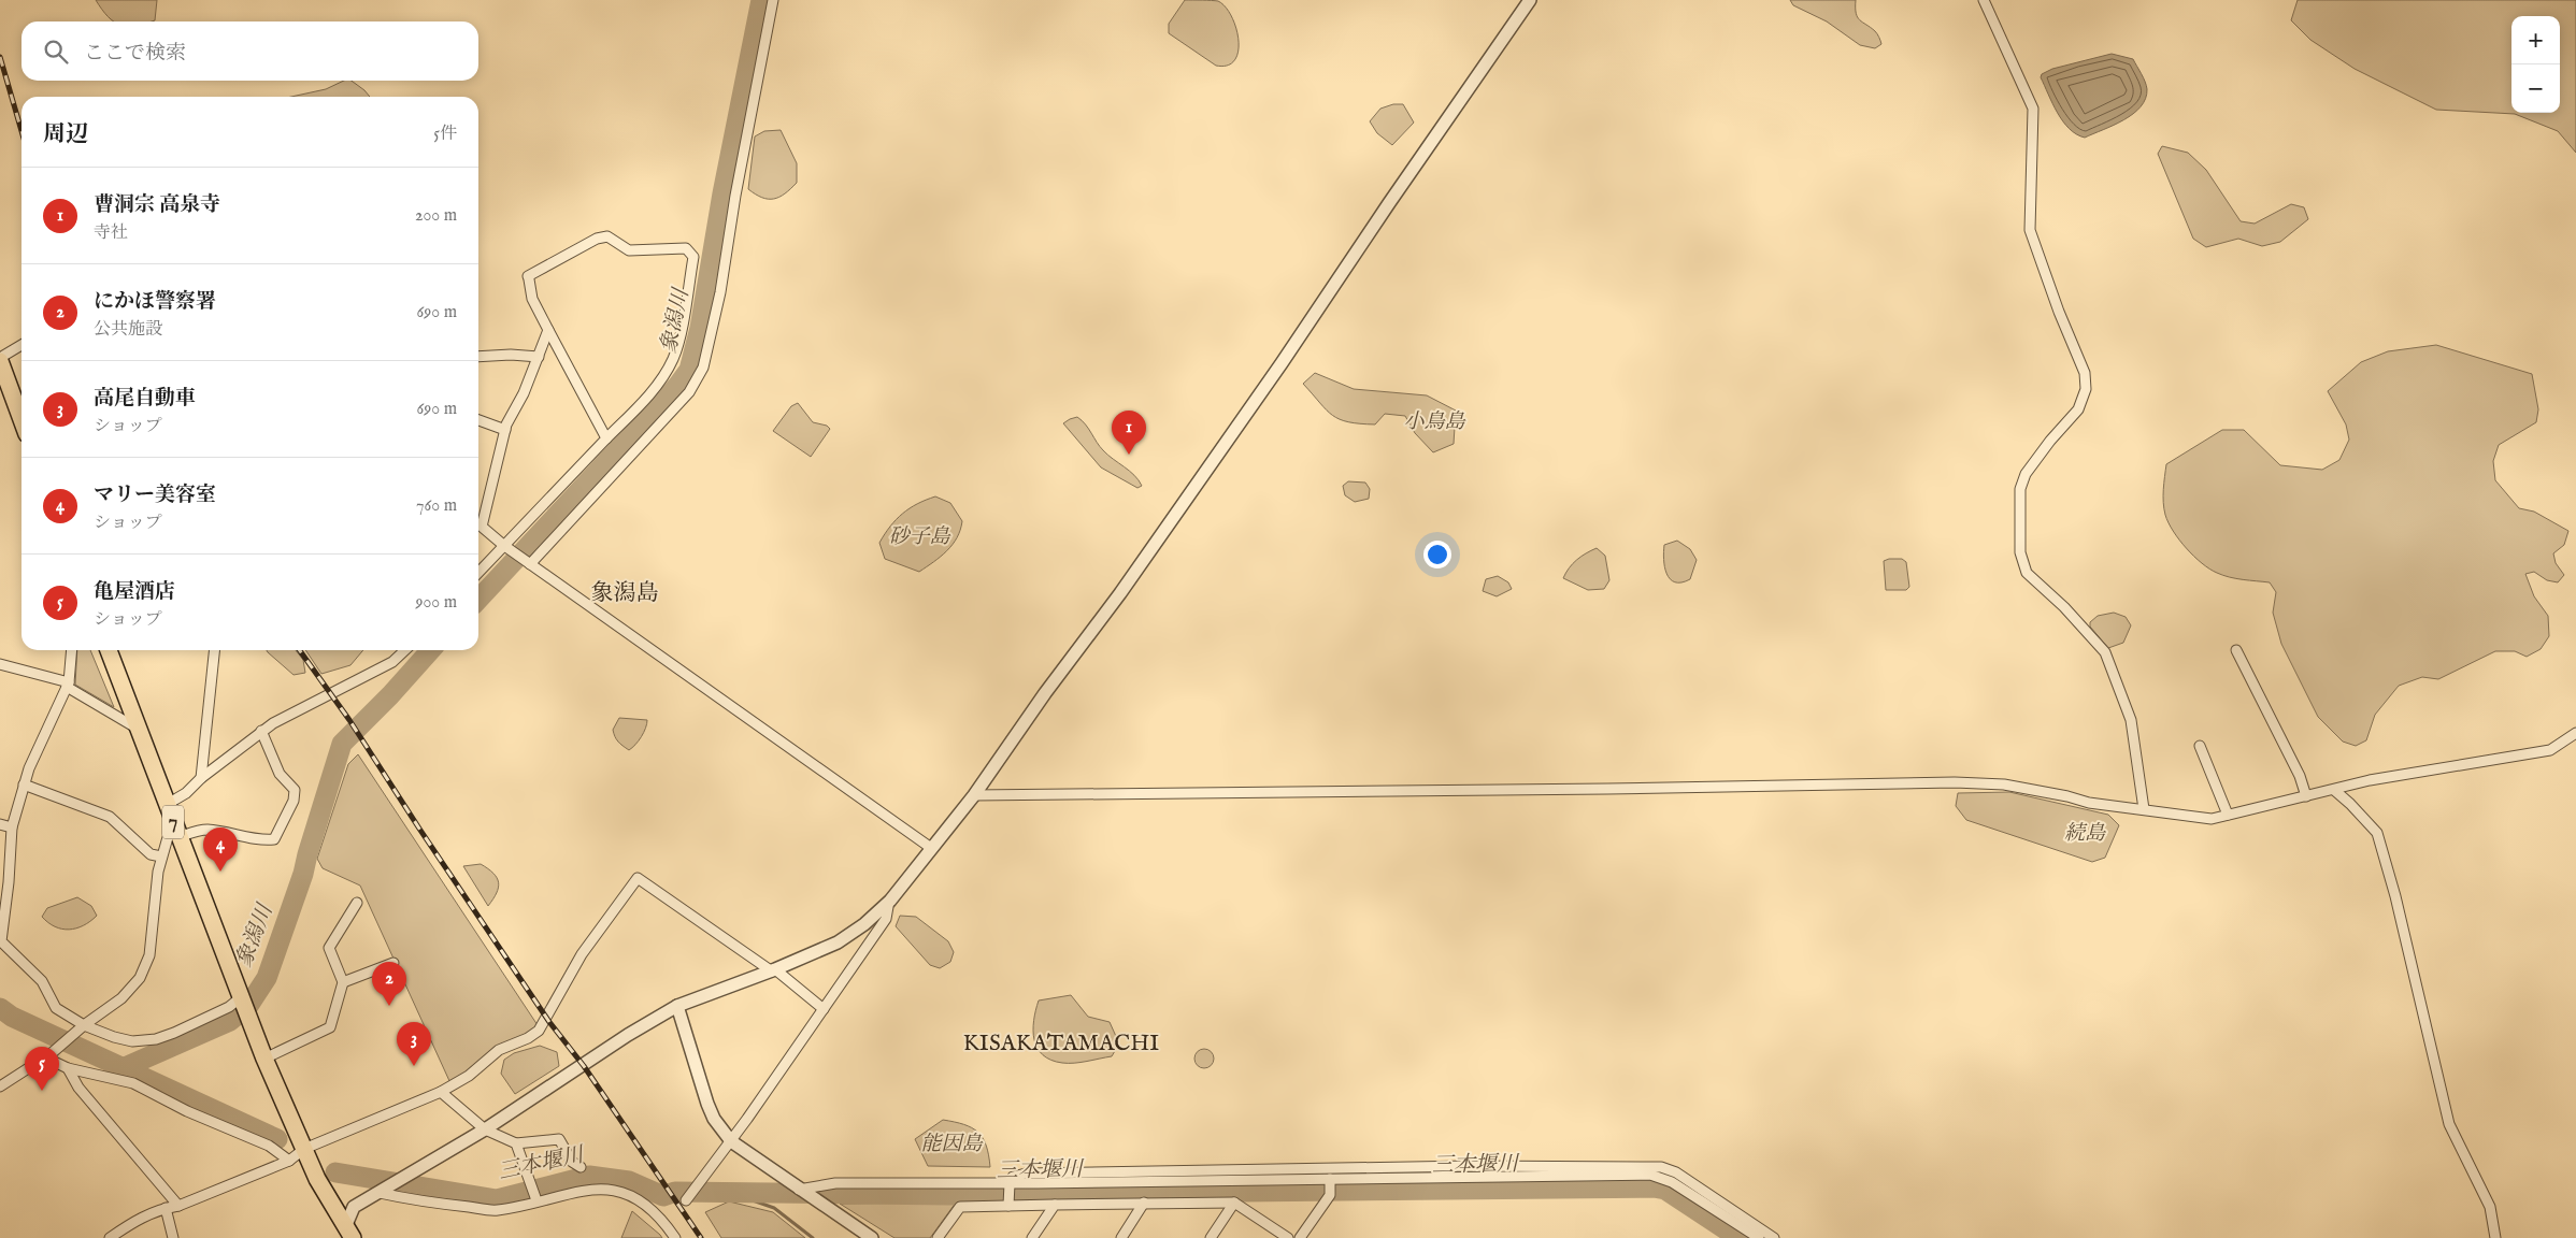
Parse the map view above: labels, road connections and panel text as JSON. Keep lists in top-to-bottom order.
{
  "streets": {
    "highway": ["7"]
  },
  "districts": ["象潟島", "KISAKATAMACHI"],
  "water": ["象潟川", "三本堰川"],
  "parks": [
    "小鳥島",
    "砂子島",
    "続島",
    "能因島"
  ],
  "page": {
    "map_buttons": ["+", "−"],
    "search": "ここで検索",
    "heading": ["周辺", "5件"],
    "list": [
      {
        "mark": "1",
        "name": "曹洞宗 高泉寺",
        "note": "寺社",
        "value": "200 m"
      },
      {
        "mark": "2",
        "name": "にかほ警察署",
        "note": "公共施設",
        "value": "690 m"
      },
      {
        "mark": "3",
        "name": "高尾自動車",
        "note": "ショップ",
        "value": "690 m"
      },
      {
        "mark": "4",
        "name": "マリー美容室",
        "note": "ショップ",
        "value": "760 m"
      },
      {
        "mark": "5",
        "name": "亀屋酒店",
        "note": "ショップ",
        "value": "900 m"
      }
    ],
    "pins": [
      "1",
      "4",
      "2",
      "3",
      "5"
    ]
  }
}
